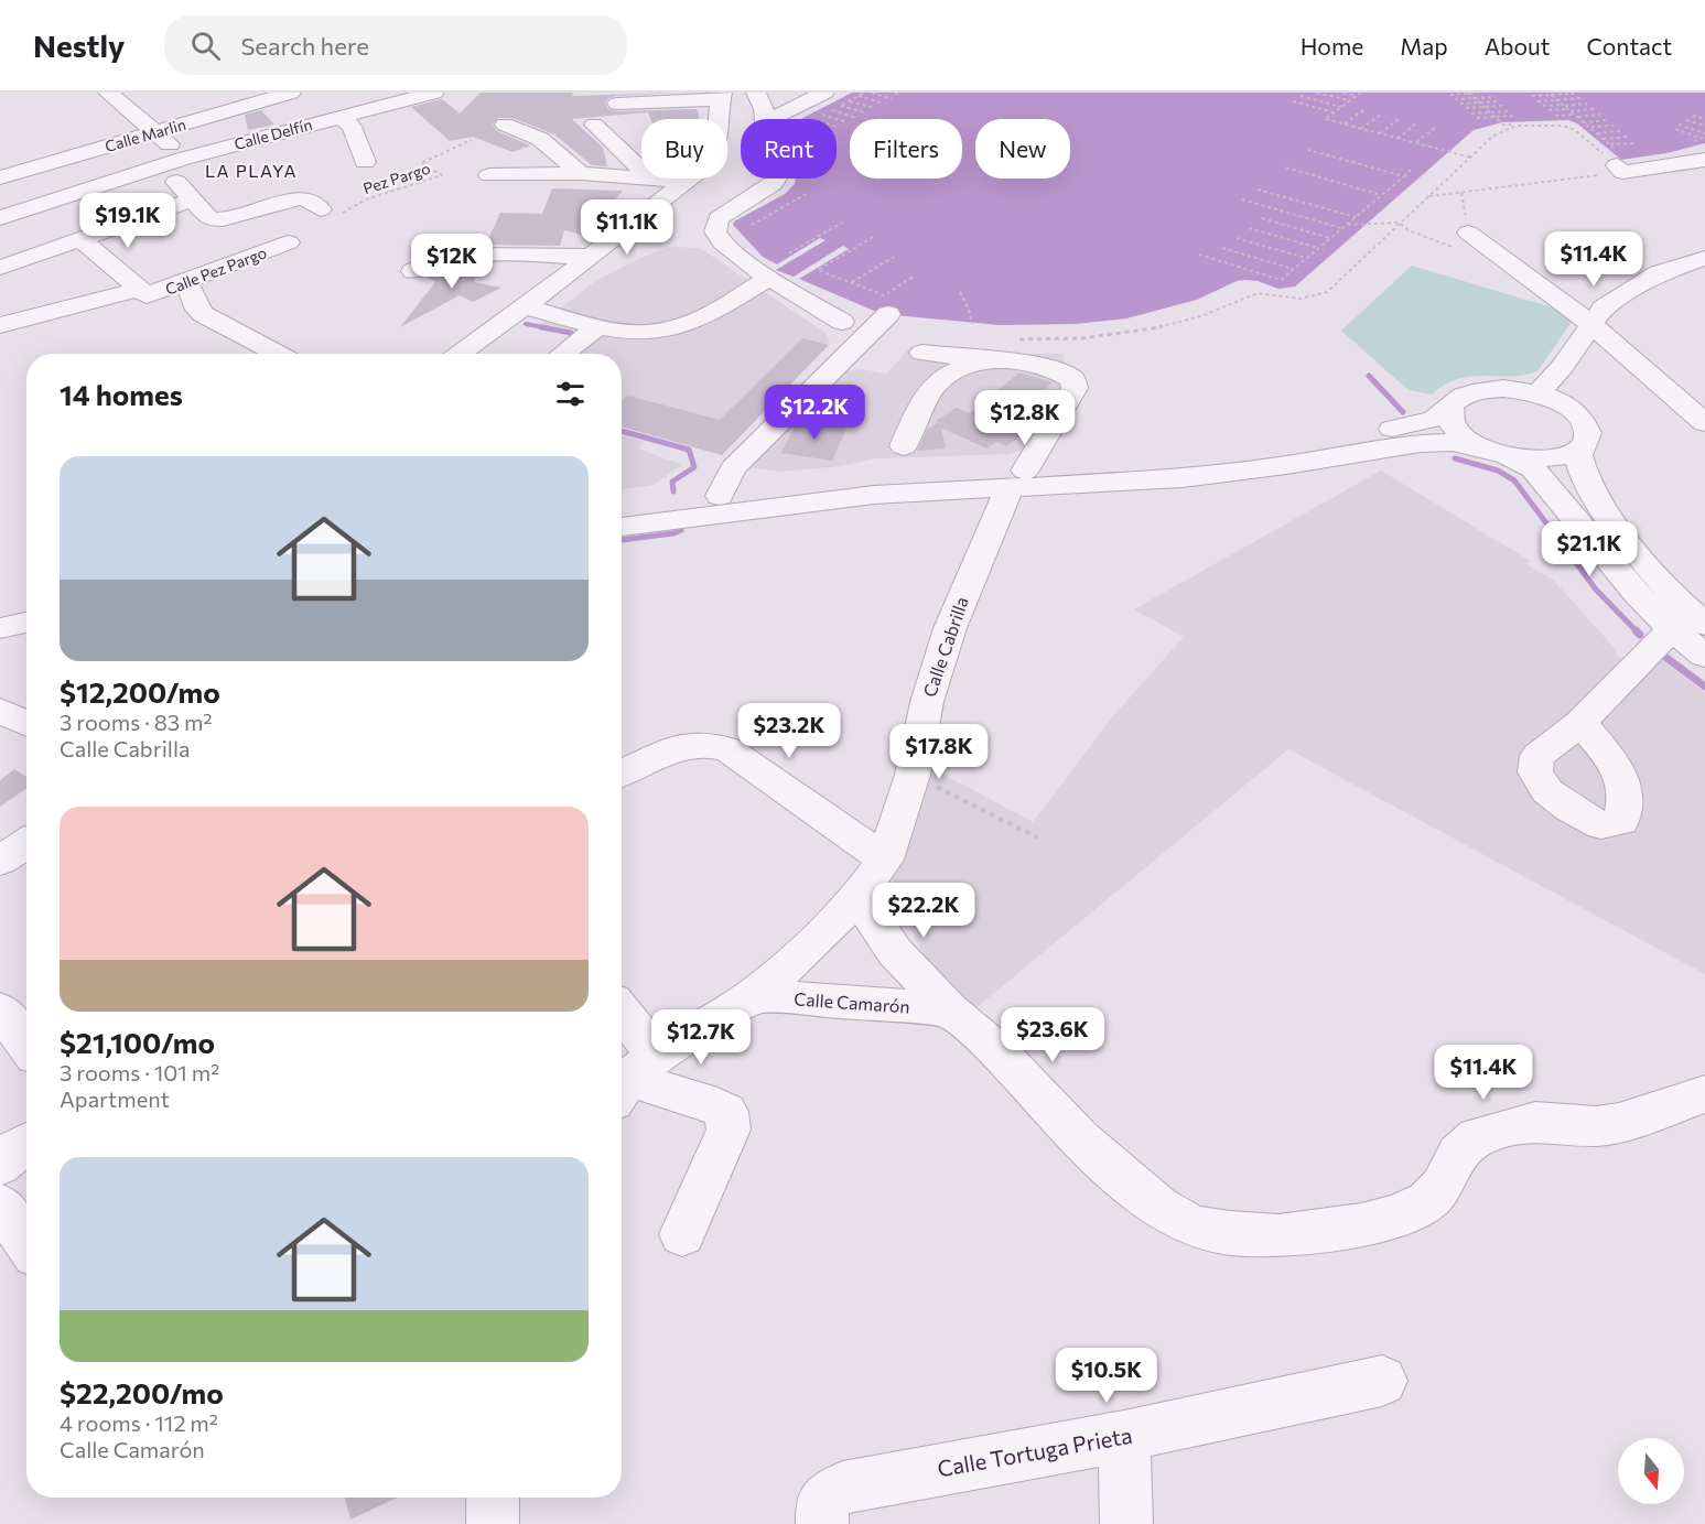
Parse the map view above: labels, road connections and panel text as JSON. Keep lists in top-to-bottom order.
{
  "streets": {
    "street": [
      "Calle Delfín",
      "Calle Marlin",
      "Calle Pez Pargo",
      "Calle Cabrilla",
      "Calle Camarón",
      "Calle Tortuga Prieta"
    ],
    "path": ["Pez Pargo"]
  },
  "crossings": [
    ["Pez Pargo", "Calle Pez Pargo"],
    ["Calle Cabrilla", "Calle Camarón"]
  ],
  "districts": ["LA PLAYA"],
  "north": "bottom",
  "page": {
    "header": "Nestly",
    "search": "Search here",
    "nav": [
      "Home",
      "Map",
      "About",
      "Contact"
    ],
    "chip": [
      "Buy",
      "Rent",
      "Filters",
      "New"
    ],
    "price": [
      "$19.1K",
      "$11.1K",
      "$11.4K",
      "$12K",
      "$12.2K",
      "$12.8K",
      "$21.1K",
      "$23.2K",
      "$17.8K",
      "$22.2K",
      "$23.6K",
      "$12.7K",
      "$11.4K",
      "$10.5K"
    ],
    "heading": "14 homes",
    "list": [
      {
        "name": "$12,200/mo",
        "note": "3 rooms · 83 m² · Calle Cabrilla"
      },
      {
        "name": "$21,100/mo",
        "note": "3 rooms · 101 m² · Apartment"
      },
      {
        "name": "$22,200/mo",
        "note": "4 rooms · 112 m² · Calle Camarón"
      }
    ]
  }
}
